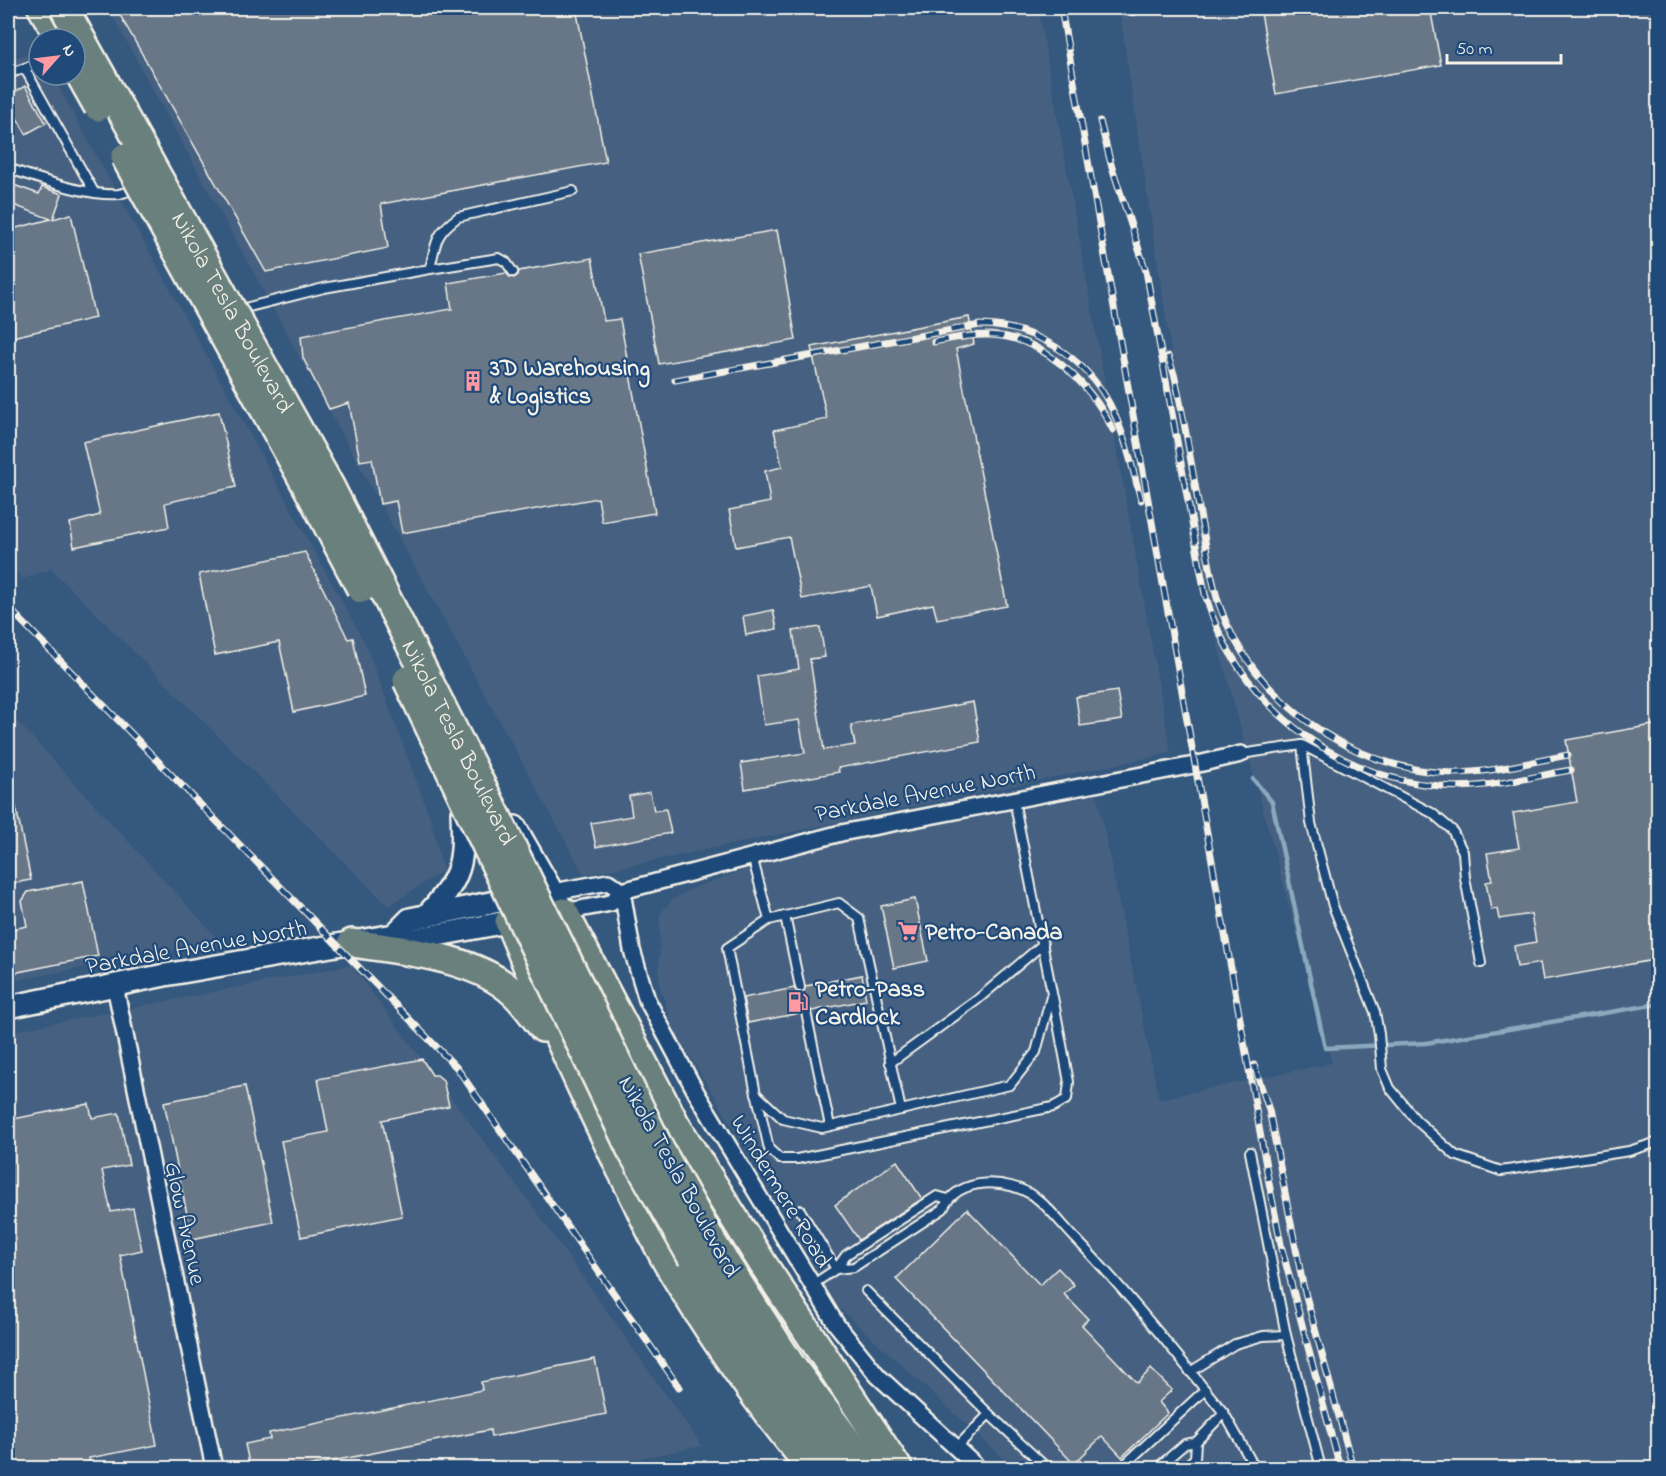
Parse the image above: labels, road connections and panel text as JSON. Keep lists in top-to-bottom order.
{
  "streets": {
    "highway": ["Nikola Tesla Boulevard"],
    "main road": ["Parkdale Avenue North"],
    "street": ["Windermere Road", "Glow Avenue"]
  },
  "crossings": [
    ["Parkdale Avenue North", "Windermere Road"],
    ["Parkdale Avenue North", "Glow Avenue"]
  ],
  "places": {
    "building": ["3D Warehousing & Logistics"],
    "supermarket": ["Petro-Canada"],
    "fuel station": ["Petro-Pass Cardlock"]
  },
  "scale_bar": "50 m",
  "north": "top right"
}
